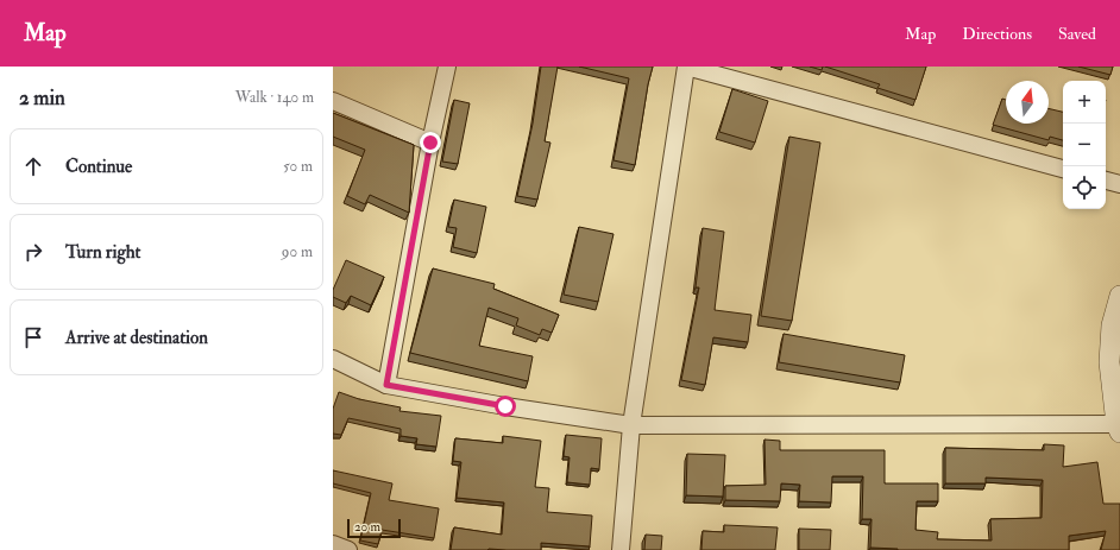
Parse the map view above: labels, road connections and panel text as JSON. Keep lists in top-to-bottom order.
{
  "scale_bar": "20 m",
  "north": "top",
  "page": {
    "header": "Map",
    "nav": ["Map", "Directions", "Saved"],
    "heading": ["2 min", "Walk · 140 m"],
    "map_buttons": ["+", "−"],
    "list": [
      ["Continue", "50 m"],
      ["Turn right", "90 m"],
      "Arrive at destination"
    ],
    "scale": "20 m"
  }
}
